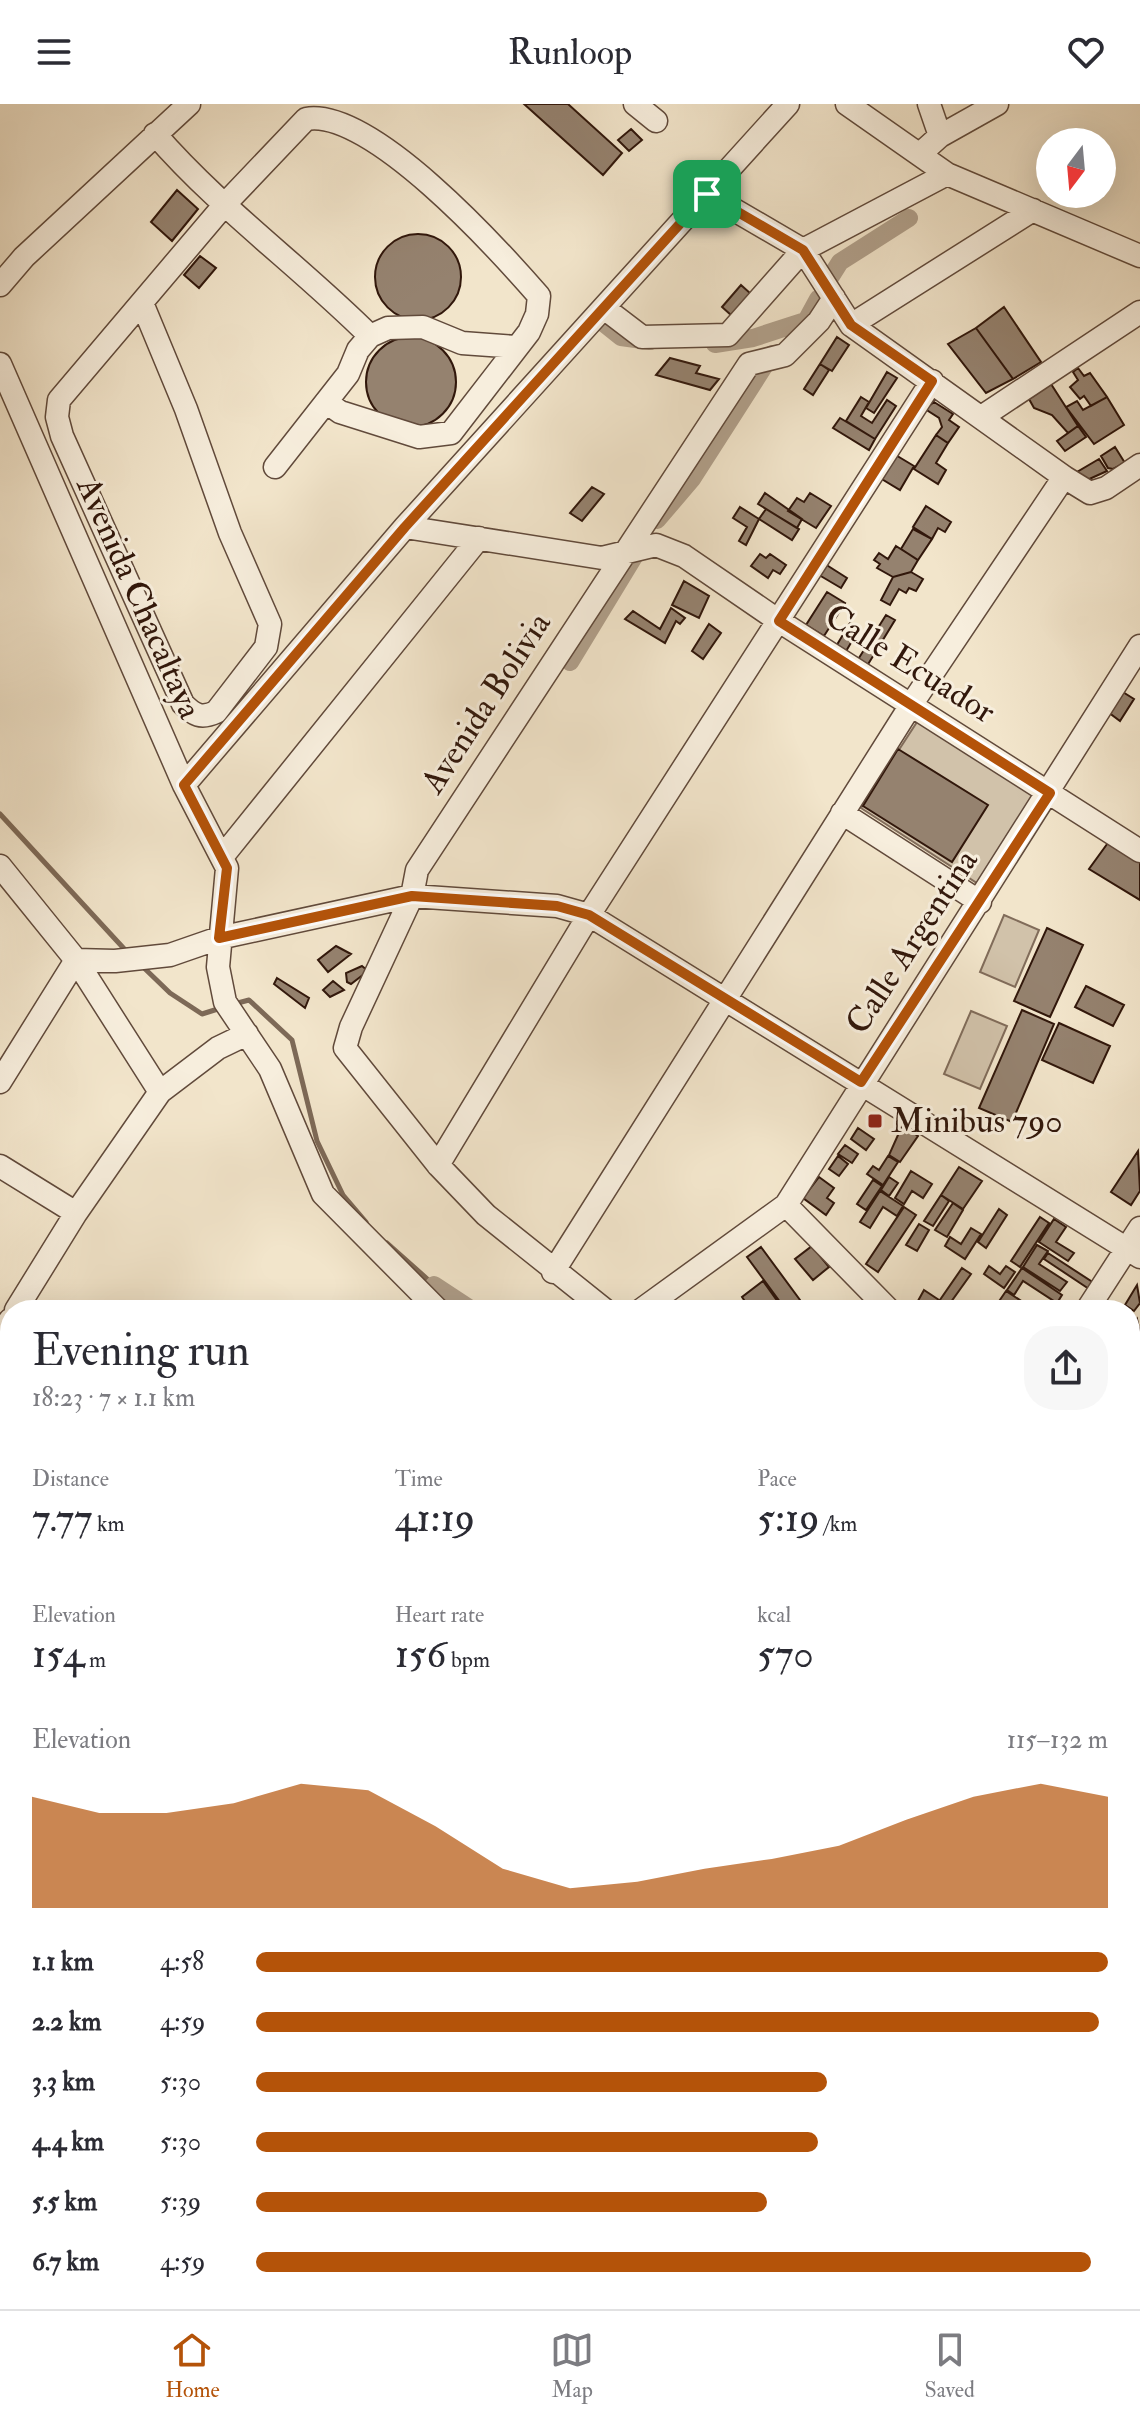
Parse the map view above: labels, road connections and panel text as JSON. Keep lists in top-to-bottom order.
{
  "streets": {
    "street": [
      "Avenida Chacaltaya",
      "Calle Ecuador",
      "Avenida Bolivia",
      "Calle Argentina"
    ]
  },
  "crossings": [
    ["Calle Ecuador", "Avenida Bolivia"],
    ["Calle Ecuador", "Calle Argentina"]
  ],
  "places": {
    "transit": ["Minibus 790"]
  },
  "north": "bottom",
  "page": {
    "header": "Runloop",
    "heading": ["Evening run", "18:23 · 7 × 1.1 km"],
    "stats": [
      ["Distance", "7.77 km"],
      ["Time", "41:19"],
      ["Pace", "5:19 /km"],
      ["Elevation", "154 m"],
      ["Heart rate", "156 bpm"],
      ["kcal", "570"]
    ],
    "chart": ["Elevation", "115–132 m"],
    "list": [
      {
        "name": "1.1 km",
        "note": "4:58"
      },
      {
        "name": "2.2 km",
        "note": "4:59"
      },
      {
        "name": "3.3 km",
        "note": "5:30"
      },
      {
        "name": "4.4 km",
        "note": "5:30"
      },
      {
        "name": "5.5 km",
        "note": "5:39"
      },
      {
        "name": "6.7 km",
        "note": "4:59"
      }
    ],
    "tabs": ["Home", "Map", "Saved"]
  }
}
